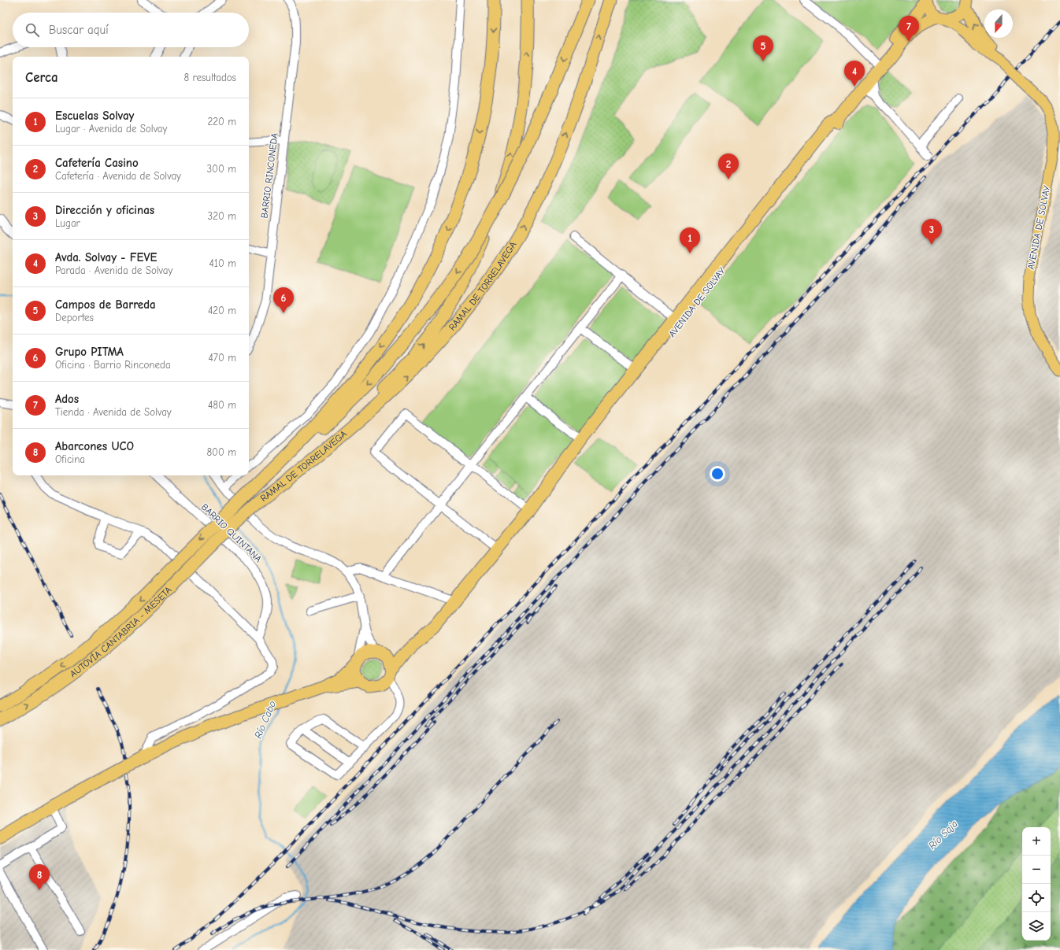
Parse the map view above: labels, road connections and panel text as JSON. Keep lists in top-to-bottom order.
{
  "streets": {
    "highway": ["AVENIDA DE SOLVAY", "RAMAL DE TORRELAVEGA", "AUTOVÍA CANTABRIA - MESETA"],
    "street": ["BARRIO RINCONEDA", "BARRIO QUINTANA"]
  },
  "crossings": [
    ["RAMAL DE TORRELAVEGA", "AUTOVÍA CANTABRIA - MESETA"]
  ],
  "water": ["Río Cabo", "Río Saja"],
  "north": "bottom",
  "page": {
    "search": "Buscar aquí",
    "pins": [
      "7",
      "5",
      "4",
      "2",
      "3",
      "1",
      "6",
      "8"
    ],
    "heading": ["Cerca", "8 resultados"],
    "list": [
      {
        "mark": "1",
        "name": "Escuelas Solvay",
        "note": "Lugar · Avenida de Solvay",
        "value": "220 m"
      },
      {
        "mark": "2",
        "name": "Cafetería Casino",
        "note": "Cafetería · Avenida de Solvay",
        "value": "300 m"
      },
      {
        "mark": "3",
        "name": "Dirección y oficinas",
        "note": "Lugar",
        "value": "320 m"
      },
      {
        "mark": "4",
        "name": "Avda. Solvay - FEVE",
        "note": "Parada · Avenida de Solvay",
        "value": "410 m"
      },
      {
        "mark": "5",
        "name": "Campos de Barreda",
        "note": "Deportes",
        "value": "420 m"
      },
      {
        "mark": "6",
        "name": "Grupo PITMA",
        "note": "Oficina · Barrio Rinconeda",
        "value": "470 m"
      },
      {
        "mark": "7",
        "name": "Ados",
        "note": "Tienda · Avenida de Solvay",
        "value": "480 m"
      },
      {
        "mark": "8",
        "name": "Abarcones UCO",
        "note": "Oficina",
        "value": "800 m"
      }
    ],
    "map_buttons": ["+", "−"]
  }
}
